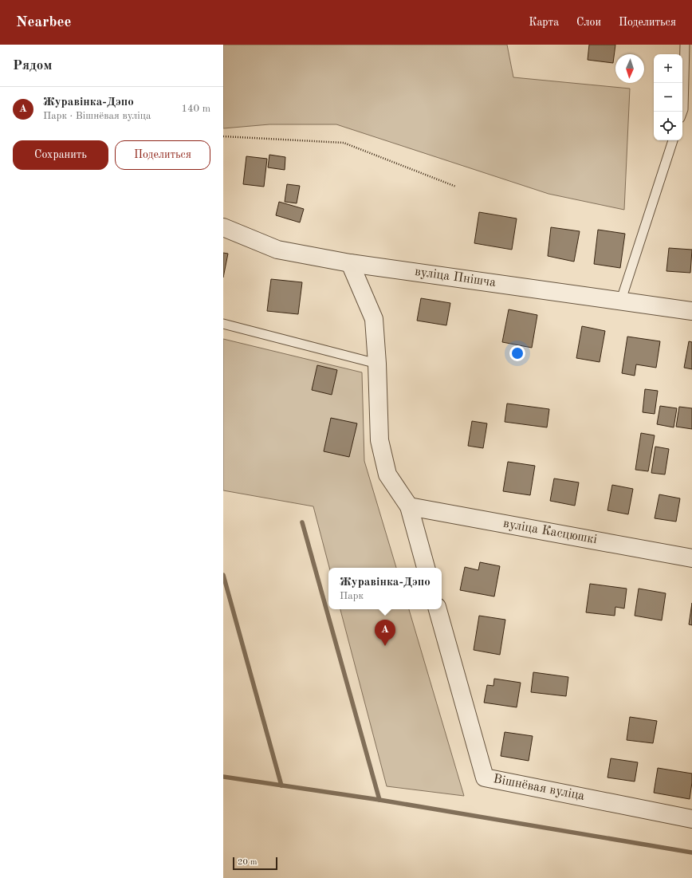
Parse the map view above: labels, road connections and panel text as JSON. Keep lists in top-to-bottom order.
{
  "streets": {
    "street": ["вуліца Пнішча", "вуліца Касцюшкі", "Вішнёвая вуліца"]
  },
  "scale_bar": "20 m",
  "north": "bottom",
  "page": {
    "header": "Nearbee",
    "nav": ["Карта", "Слои", "Поделиться"],
    "heading": "Рядом",
    "map_buttons": ["+", "−"],
    "list": [
      {
        "mark": "A",
        "name": "Журавінка-Дэпо",
        "note": "Парк · Вішнёвая вуліца",
        "value": "140 m"
      }
    ],
    "buttons": ["Сохранить", "Поделиться"],
    "popup": ["Журавінка-Дэпо", "Парк"],
    "pins": "A",
    "scale": "20 m"
  }
}
